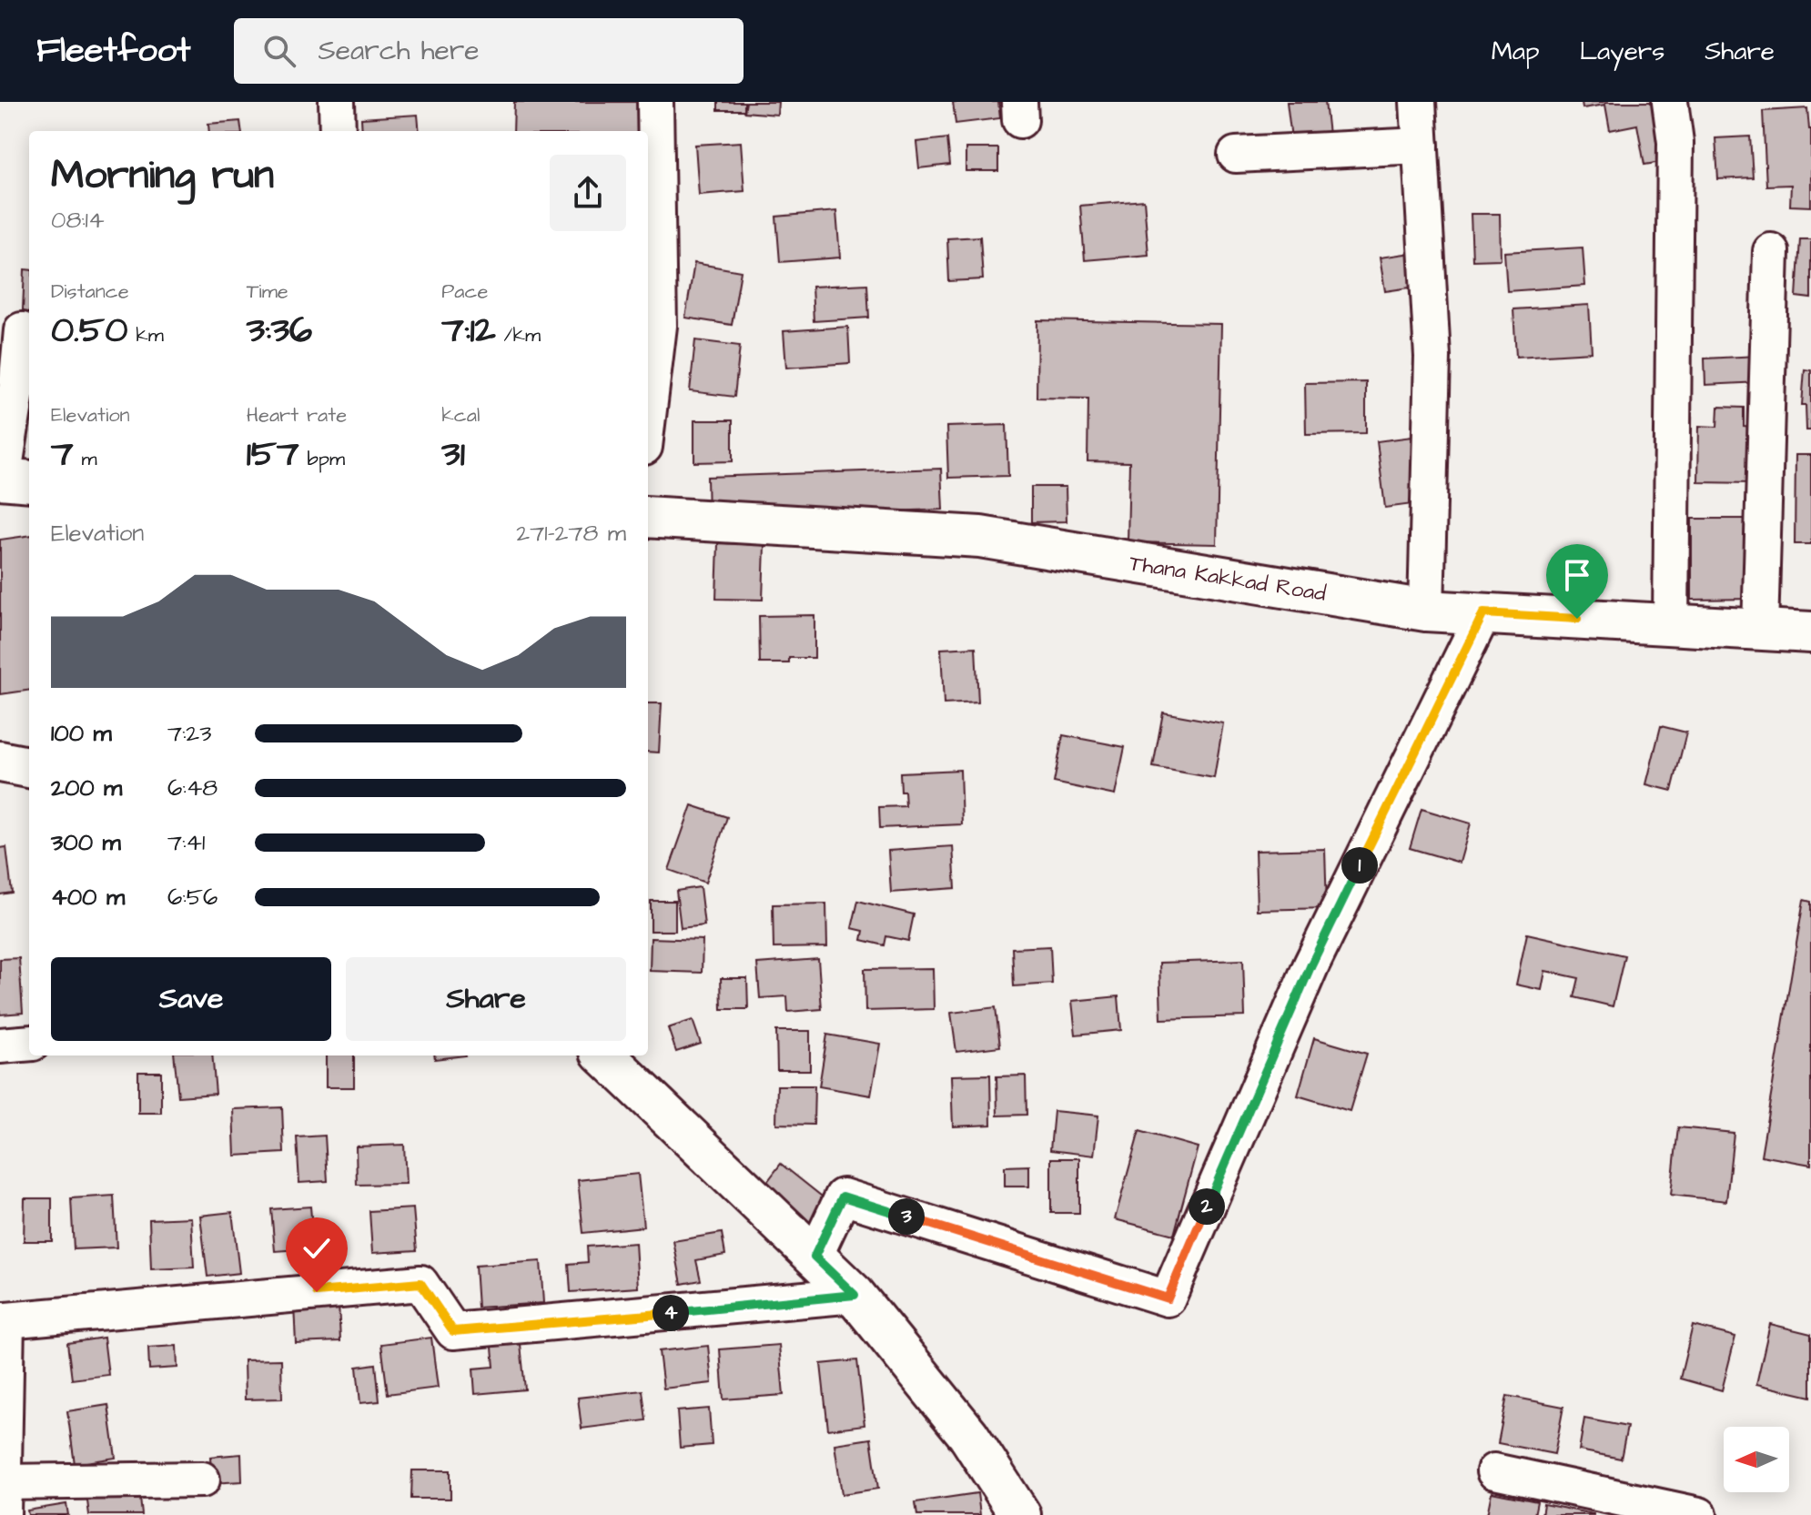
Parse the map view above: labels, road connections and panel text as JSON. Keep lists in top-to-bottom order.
{
  "streets": {
    "main road": ["Thana Kakkad Road"]
  },
  "north": "left",
  "page": {
    "header": "Fleetfoot",
    "search": "Search here",
    "nav": ["Map", "Layers", "Share"],
    "heading": ["Morning run", "08:14"],
    "stats": [
      ["Distance", "0.50 km"],
      ["Time", "3:36"],
      ["Pace", "7:12 /km"],
      ["Elevation", "7 m"],
      ["Heart rate", "157 bpm"],
      ["kcal", "31"]
    ],
    "chart": ["Elevation", "271–278 m"],
    "list": [
      {
        "name": "100 m",
        "note": "7:23"
      },
      {
        "name": "200 m",
        "note": "6:48"
      },
      {
        "name": "300 m",
        "note": "7:41"
      },
      {
        "name": "400 m",
        "note": "6:56"
      }
    ],
    "pins": [
      "1",
      "2",
      "3",
      "4"
    ],
    "buttons": ["Save", "Share"]
  }
}
